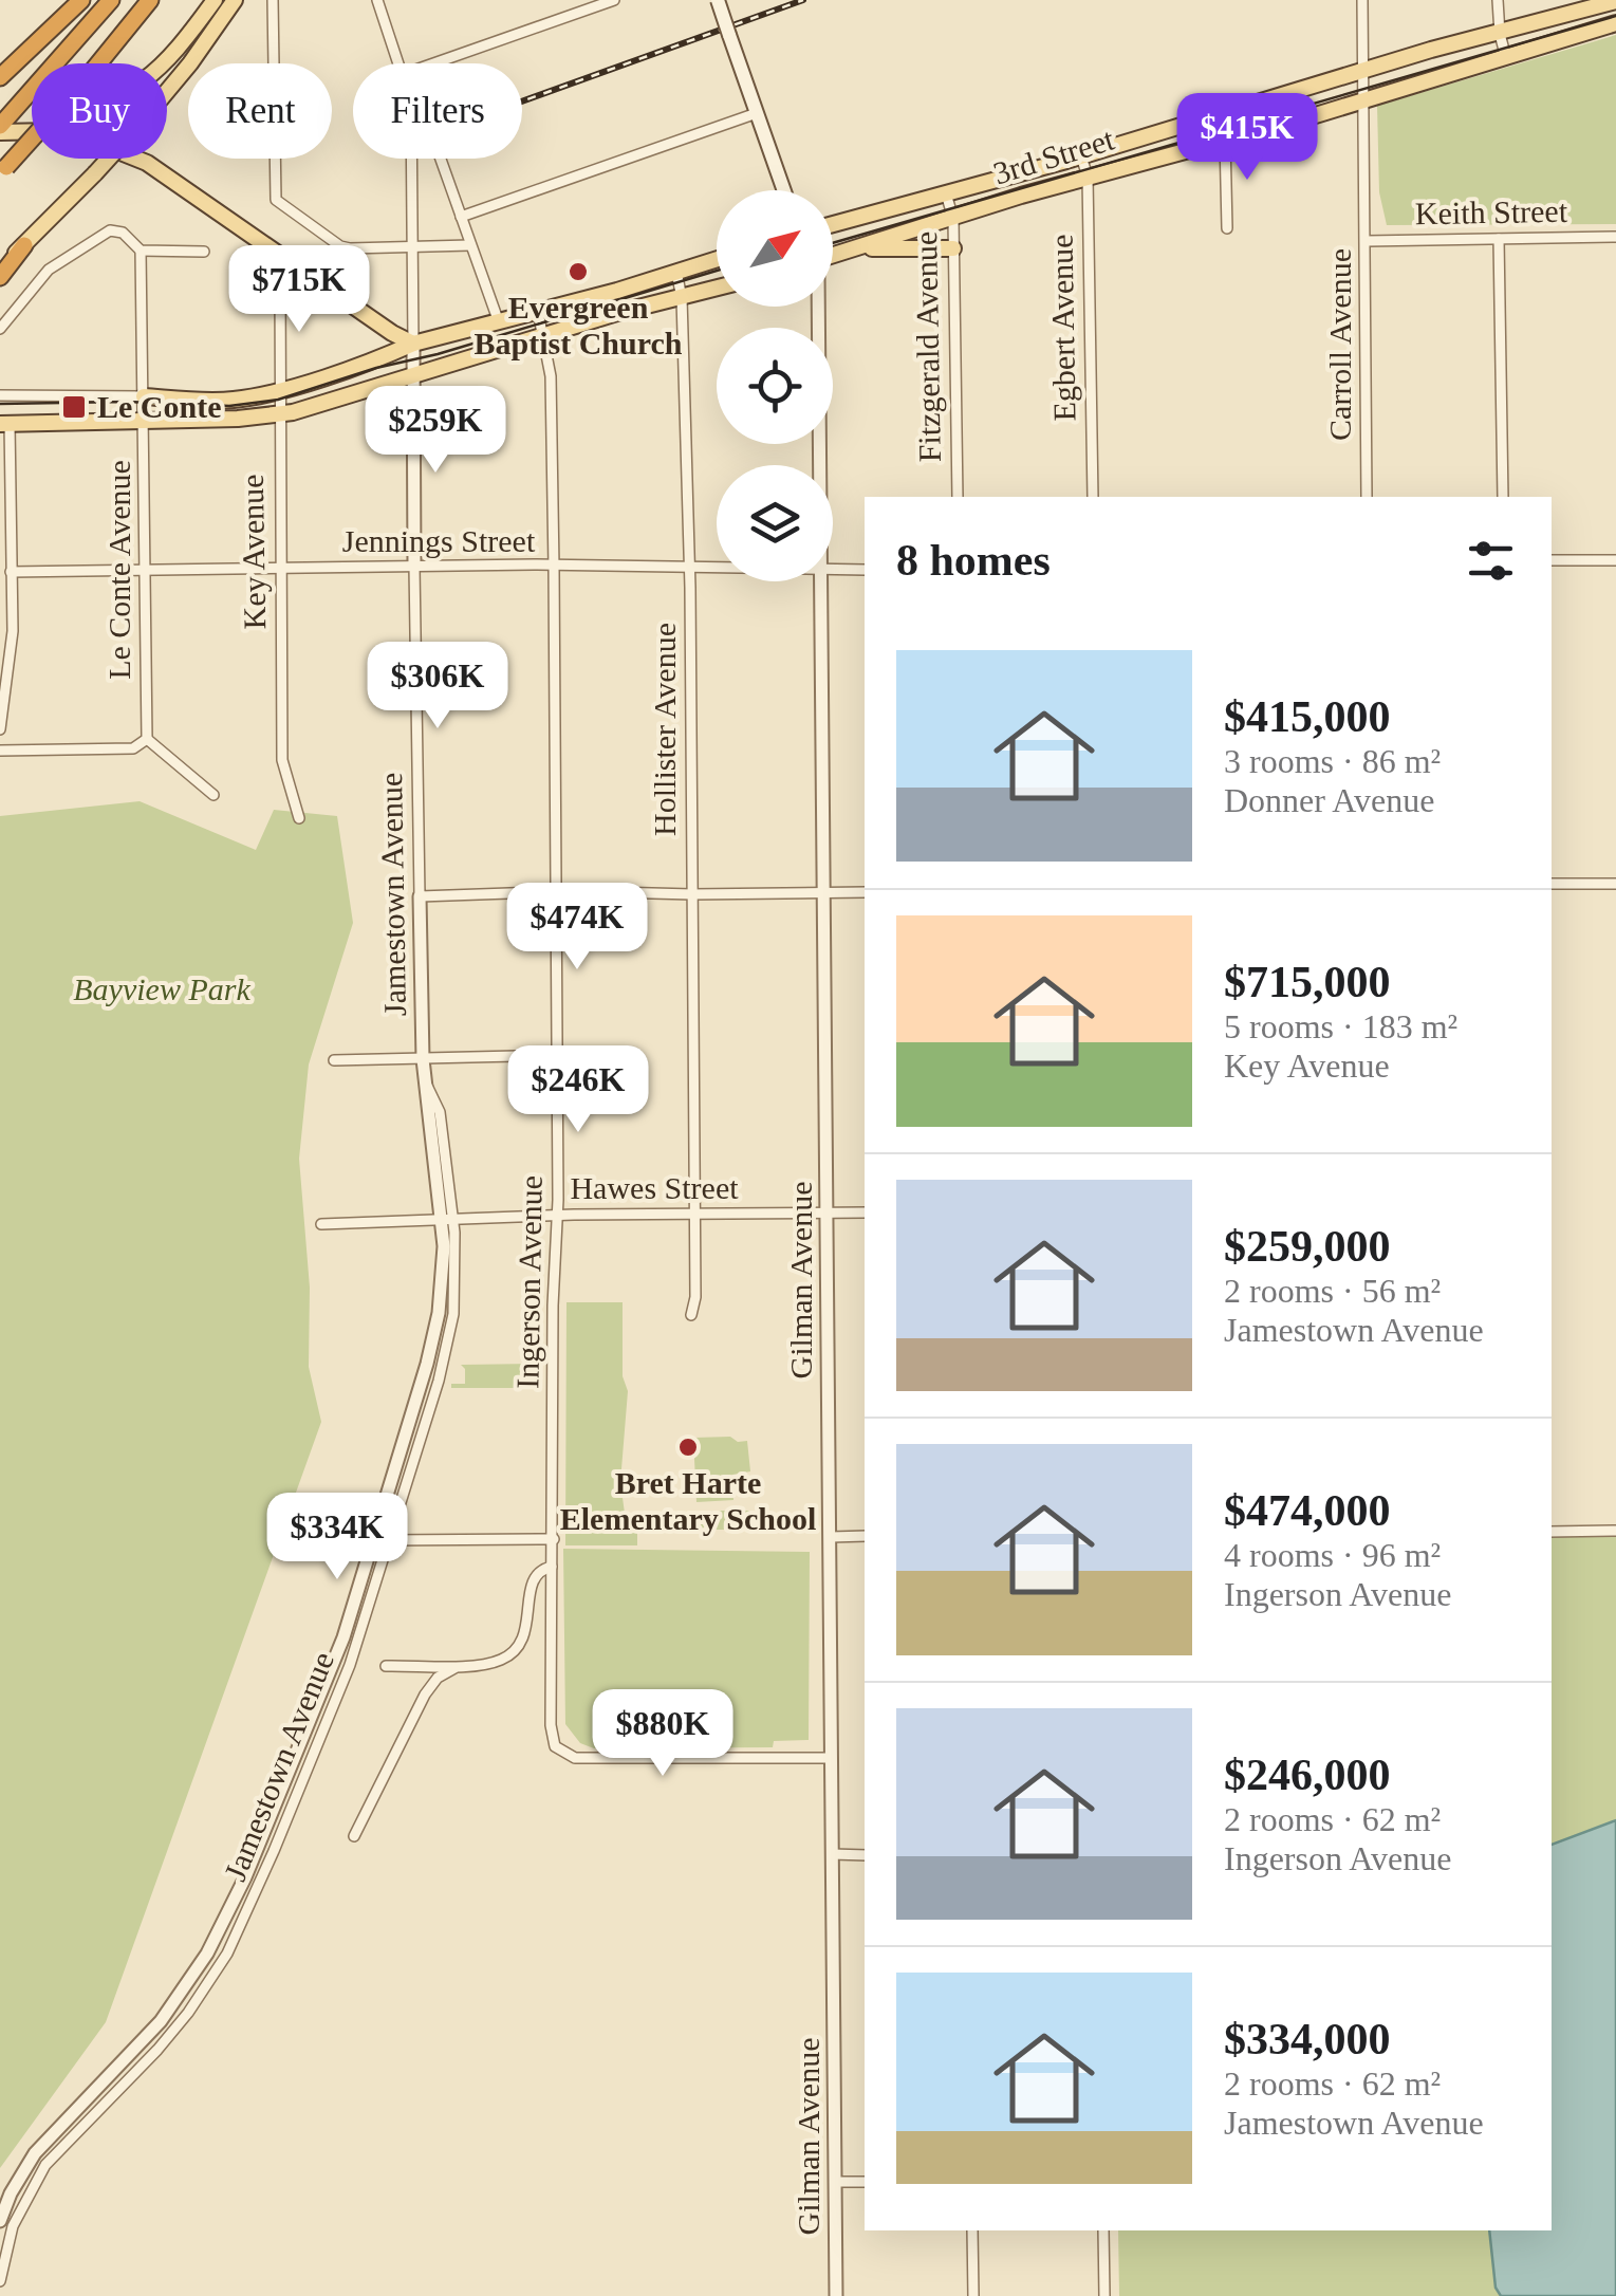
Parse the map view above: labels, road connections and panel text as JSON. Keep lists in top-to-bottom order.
{
  "streets": {
    "main road": ["3rd Street"],
    "street": [
      "Keith Street",
      "Egbert Avenue",
      "Carroll Avenue",
      "Fitzgerald Avenue",
      "Jennings Street",
      "Key Avenue",
      "Le Conte Avenue",
      "Hollister Avenue",
      "Jamestown Avenue",
      "Hawes Street",
      "Gilman Avenue",
      "Ingerson Avenue"
    ]
  },
  "crossings": [
    ["3rd Street", "Egbert Avenue"],
    ["3rd Street", "Carroll Avenue"],
    ["3rd Street", "Fitzgerald Avenue"],
    ["Keith Street", "Carroll Avenue"],
    ["Jennings Street", "Key Avenue"],
    ["Jennings Street", "Le Conte Avenue"],
    ["Jennings Street", "Hollister Avenue"],
    ["Jennings Street", "Jamestown Avenue"],
    ["Jennings Street", "Ingerson Avenue"],
    ["Hollister Avenue", "Hawes Street"],
    ["Jamestown Avenue", "Hawes Street"],
    ["Hawes Street", "Gilman Avenue"],
    ["Hawes Street", "Ingerson Avenue"],
    ["Gilman Avenue", "Ingerson Avenue"]
  ],
  "parks": ["Bayview Park"],
  "places": {
    "other": ["Evergreen Baptist Church", "Bret Harte Elementary School"],
    "transit": ["Le Conte"]
  },
  "north": "top right",
  "page": {
    "chip": ["Buy", "Rent", "Filters"],
    "price": [
      "$415K",
      "$715K",
      "$259K",
      "$306K",
      "$474K",
      "$246K",
      "$334K",
      "$880K"
    ],
    "heading": "8 homes",
    "list": [
      {
        "name": "$415,000",
        "note": "3 rooms · 86 m² · Donner Avenue"
      },
      {
        "name": "$715,000",
        "note": "5 rooms · 183 m² · Key Avenue"
      },
      {
        "name": "$259,000",
        "note": "2 rooms · 56 m² · Jamestown Avenue"
      },
      {
        "name": "$474,000",
        "note": "4 rooms · 96 m² · Ingerson Avenue"
      },
      {
        "name": "$246,000",
        "note": "2 rooms · 62 m² · Ingerson Avenue"
      },
      {
        "name": "$334,000",
        "note": "2 rooms · 62 m² · Jamestown Avenue"
      }
    ]
  }
}
